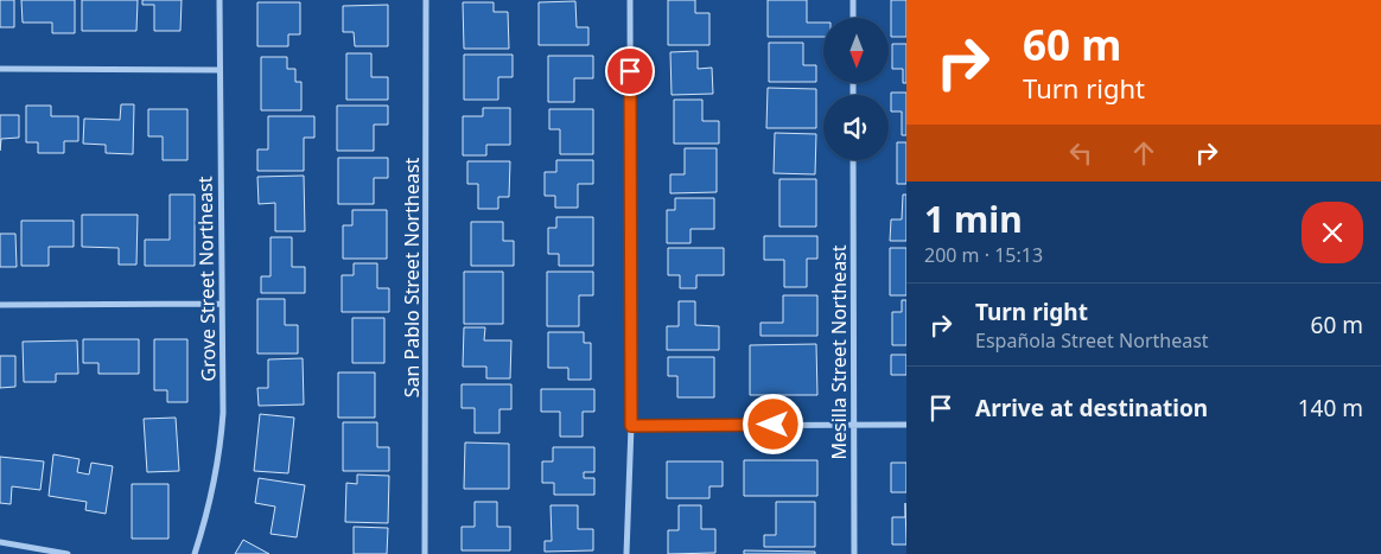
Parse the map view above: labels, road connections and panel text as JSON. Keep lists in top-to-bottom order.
{
  "streets": {
    "street": ["San Pablo Street Northeast", "Grove Street Northeast", "Mesilla Street Northeast"]
  },
  "north": "bottom",
  "page": {
    "turn": ["60 m", "Turn right"],
    "heading": ["1 min", "200 m · 15:13"],
    "list": [
      {
        "name": "Turn right",
        "note": "Española Street Northeast",
        "value": "60 m"
      },
      {
        "name": "Arrive at destination",
        "value": "140 m"
      }
    ]
  }
}
